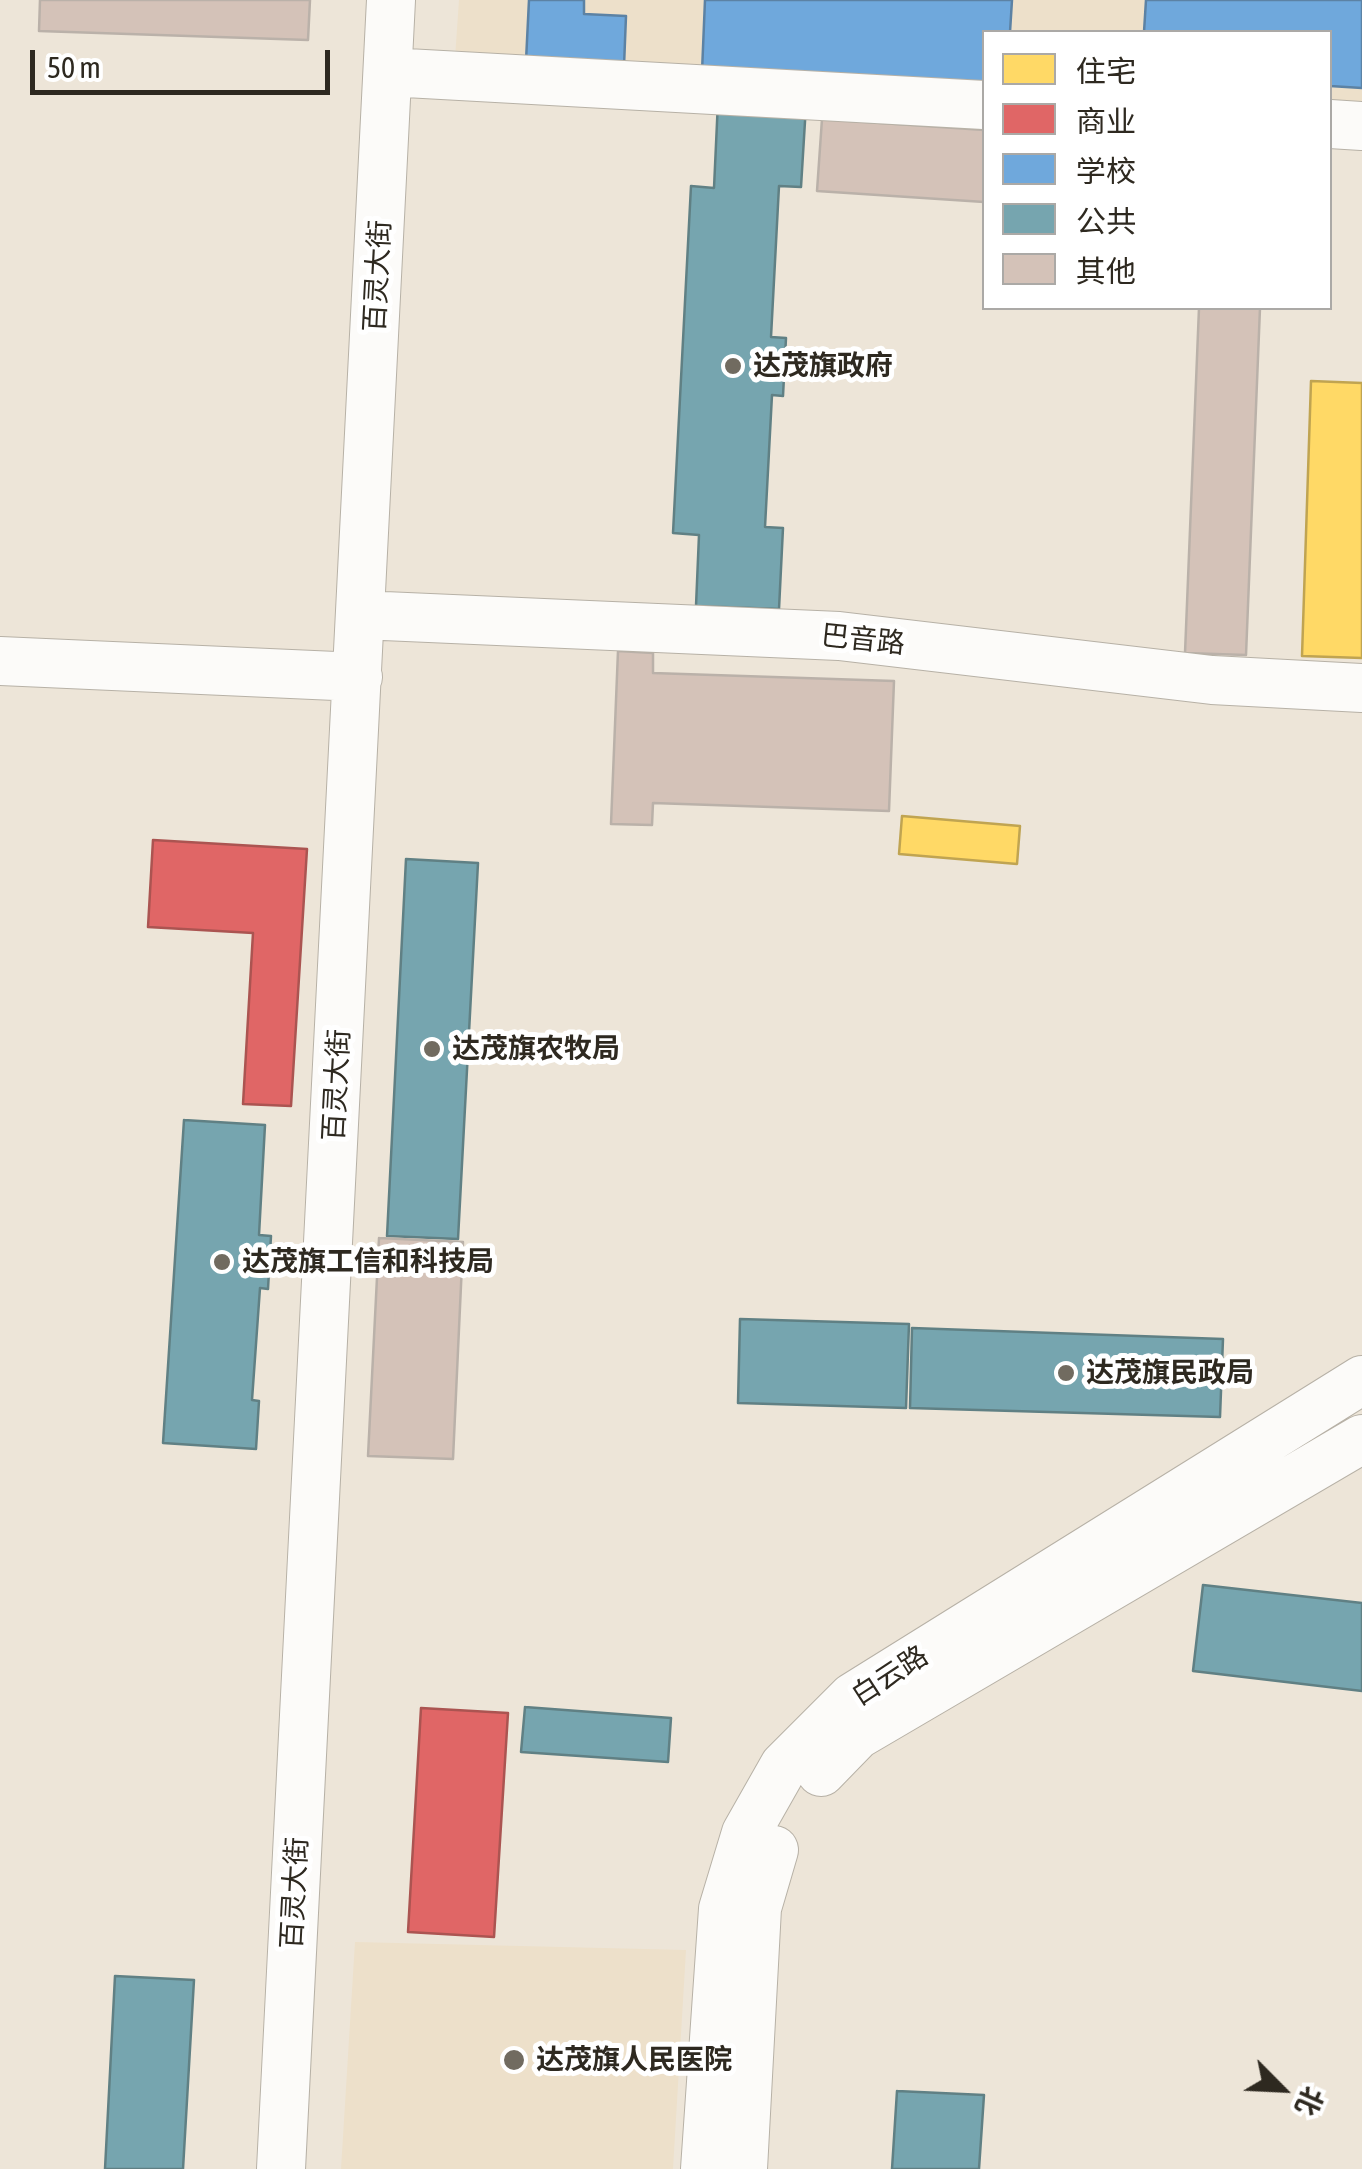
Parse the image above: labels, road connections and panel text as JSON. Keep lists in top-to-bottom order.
{
  "streets": {
    "street": ["百灵大街", "巴音路", "白云路"]
  },
  "crossings": [
    ["百灵大街", "巴音路"]
  ],
  "places": [
    "达茂旗政府",
    "达茂旗农牧局",
    "达茂旗工信和科技局",
    "达茂旗民政局",
    "达茂旗人民医院"
  ],
  "legend": [
    "住宅",
    "商业",
    "学校",
    "公共",
    "其他"
  ],
  "scale_bar": "50 m",
  "north": "bottom right"
}
